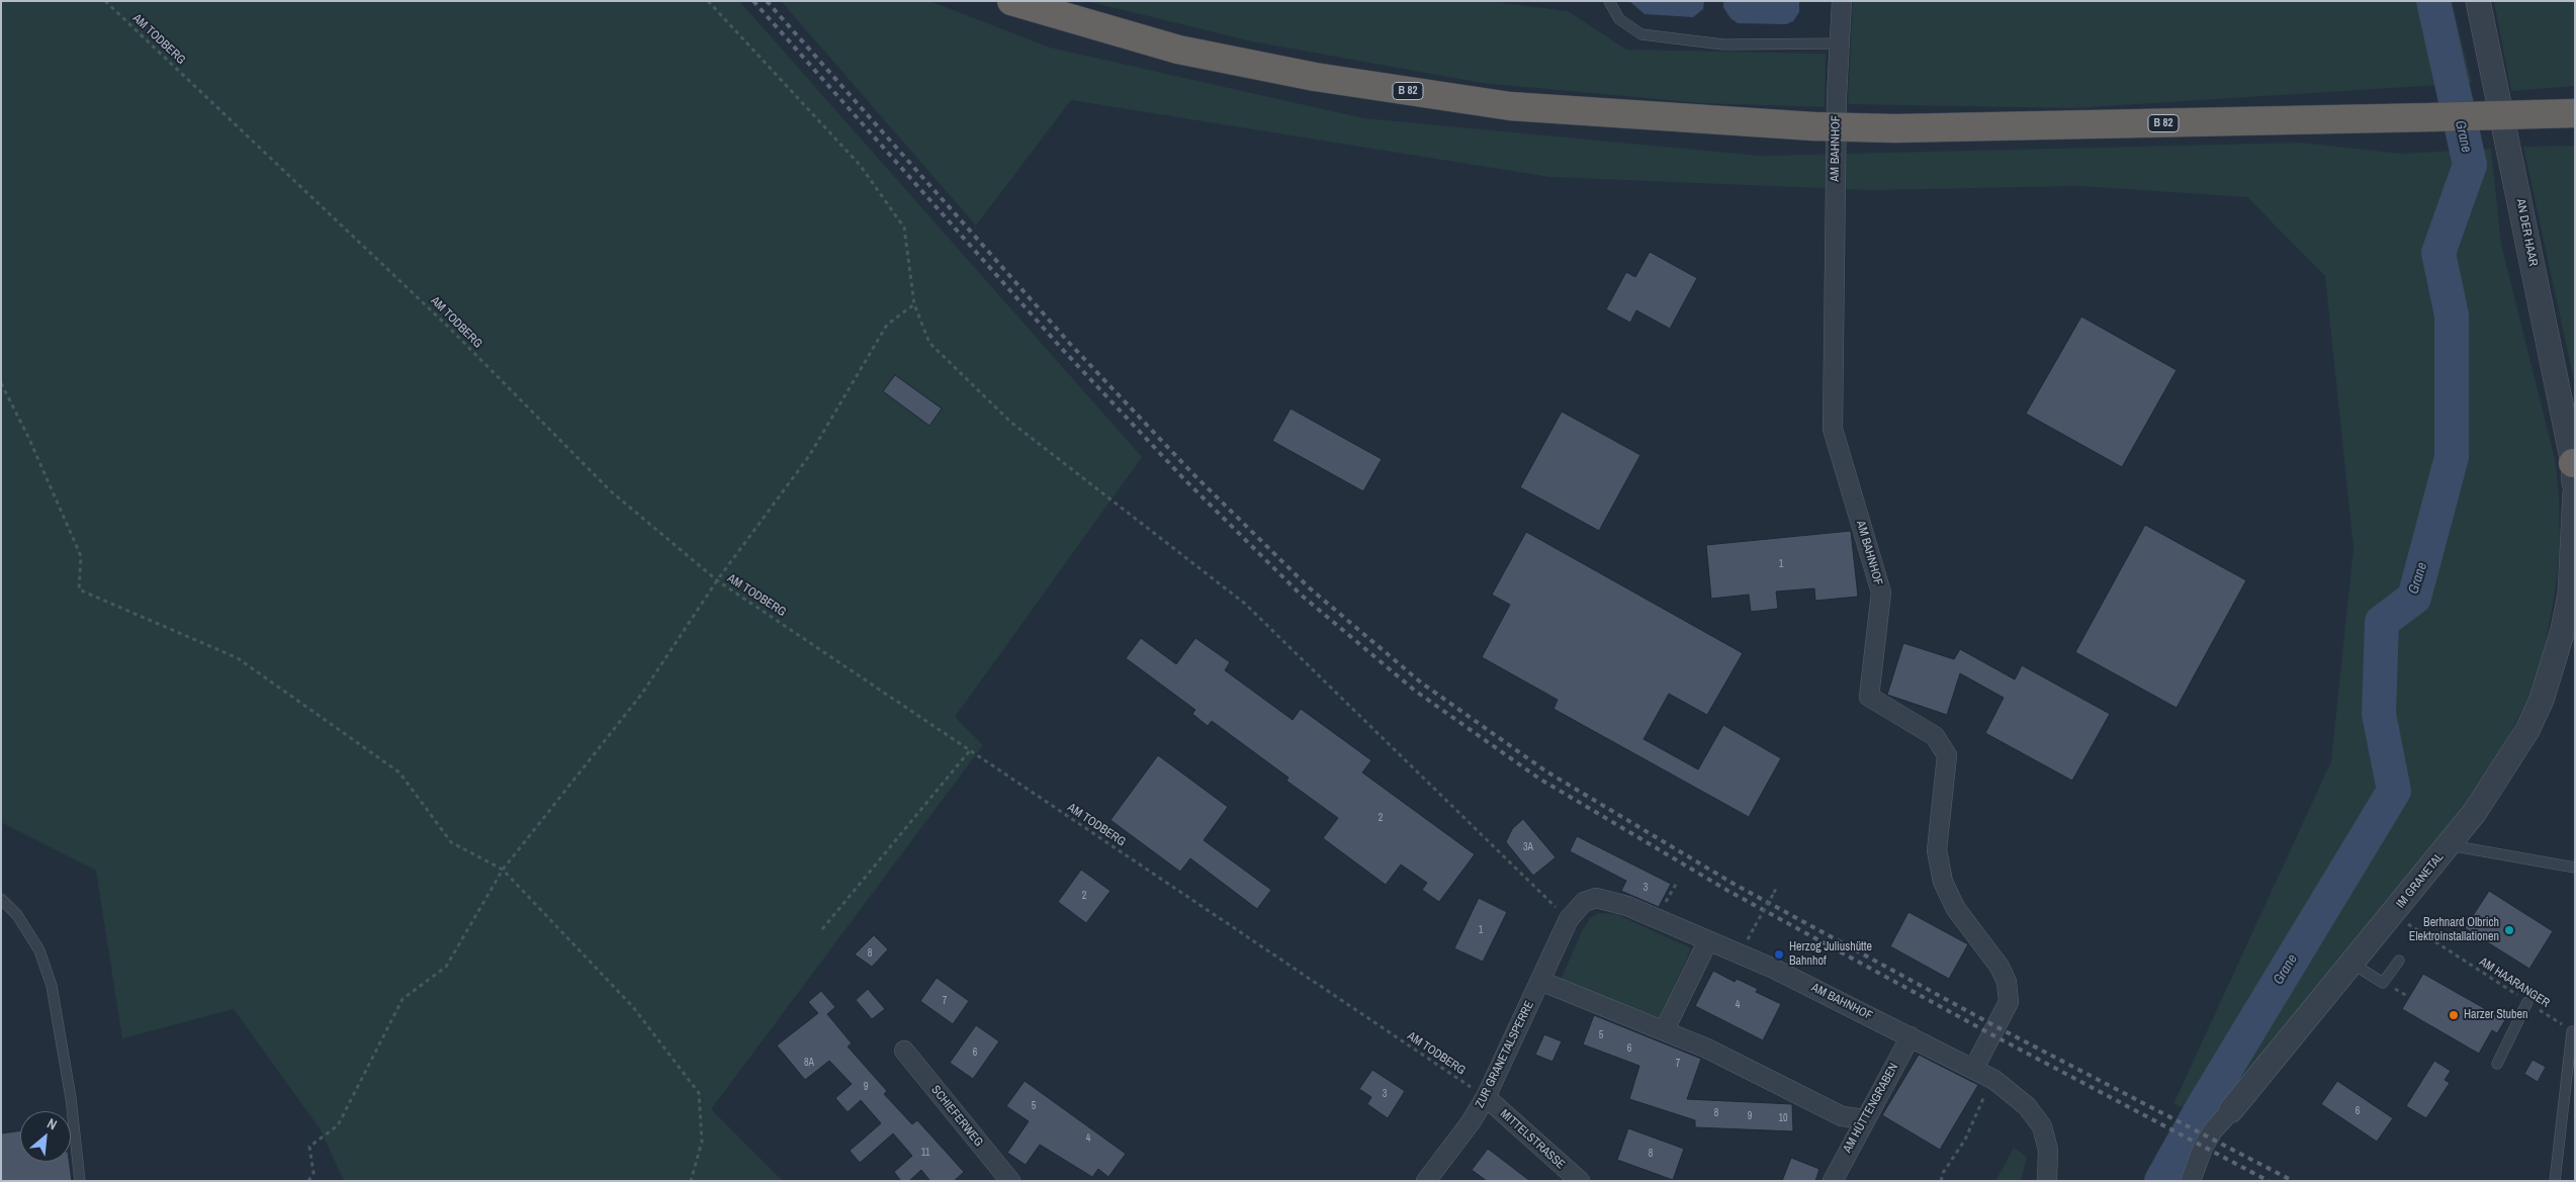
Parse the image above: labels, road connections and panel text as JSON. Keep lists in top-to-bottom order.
{
  "streets": {
    "highway": ["B 82"],
    "street": [
      "AM BAHNHOF",
      "AN DER HAAR",
      "IM GRANETAL",
      "ZUR GRANETALSPERRE",
      "AM HÜTTENGRABEN",
      "SCHIEFERWEG",
      "MITTELSTRASSE"
    ],
    "path": ["AM TODBERG", "AM HAARANGER"]
  },
  "crossings": [
    ["AM TODBERG", "ZUR GRANETALSPERRE"],
    ["AM TODBERG", "MITTELSTRASSE"],
    ["AM BAHNHOF", "ZUR GRANETALSPERRE"],
    ["AM BAHNHOF", "AM HÜTTENGRABEN"],
    ["AN DER HAAR", "IM GRANETAL"],
    ["IM GRANETAL", "AM HAARANGER"],
    ["ZUR GRANETALSPERRE", "MITTELSTRASSE"]
  ],
  "water": ["Grane"],
  "places": ["Berhnard Olbrich Elektroinstallationen", "Herzog Juliushütte Bahnhof", "Harzer Stuben"],
  "house_numbers": [
    "1",
    "2",
    "3A",
    "3",
    "2",
    "1",
    "8",
    "7",
    "4",
    "5",
    "6",
    "6",
    "8A",
    "7",
    "9",
    "3",
    "5",
    "6",
    "8",
    "9",
    "10",
    "4",
    "11",
    "8"
  ],
  "north": "top right"
}
